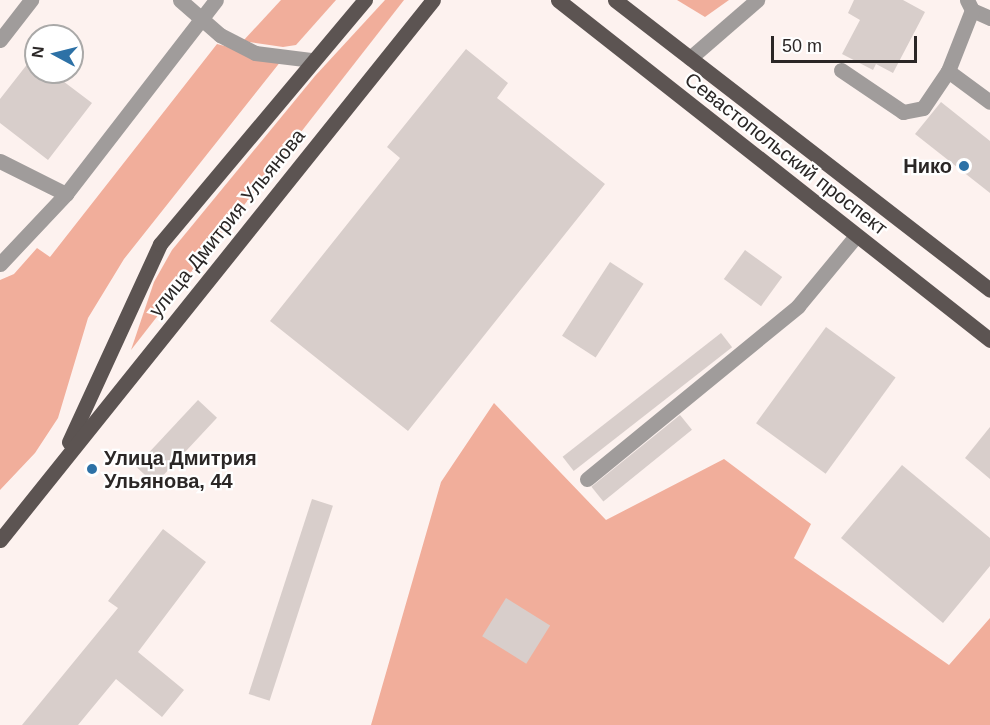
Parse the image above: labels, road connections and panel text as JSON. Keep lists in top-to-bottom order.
{
  "streets": {
    "main road": ["Севастопольский проспект", "улица Дмитрия Ульянова"]
  },
  "places": ["Нико", "Улица Дмитрия Ульянова, 44"],
  "scale_bar": "50 m",
  "north": "left"
}
